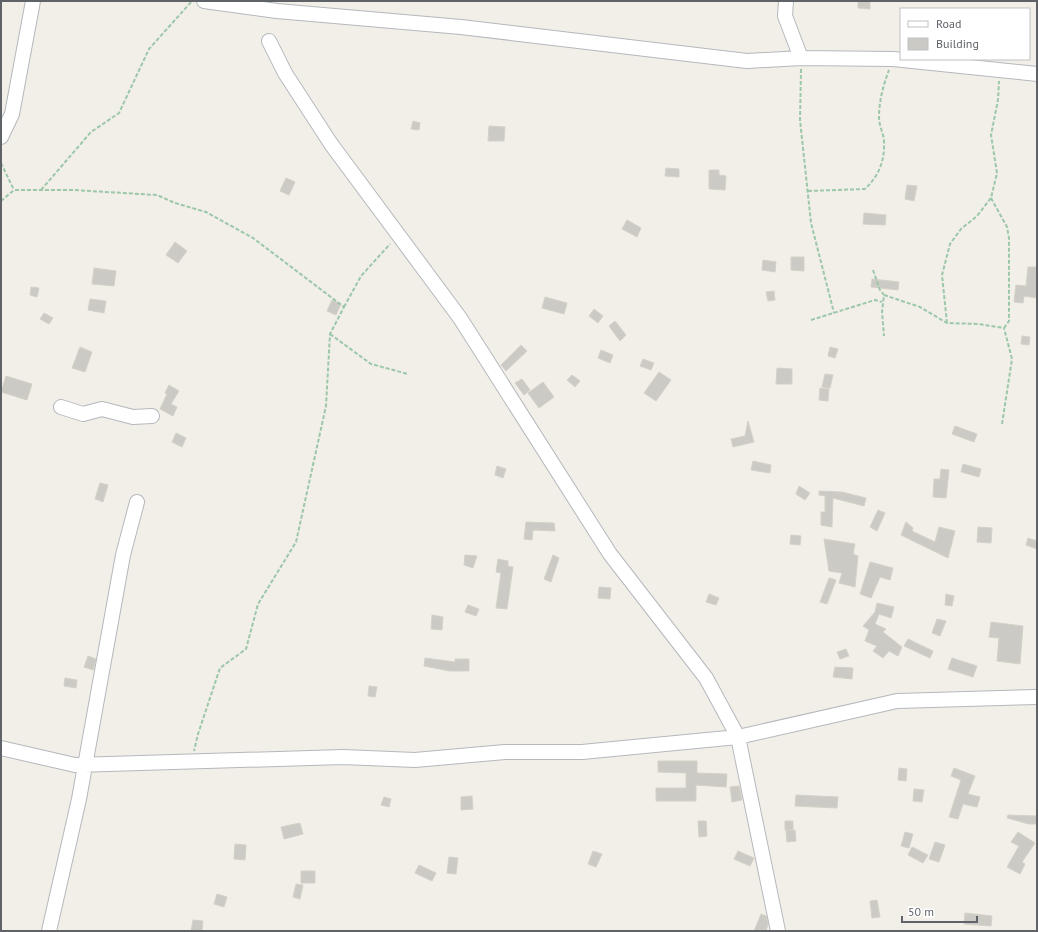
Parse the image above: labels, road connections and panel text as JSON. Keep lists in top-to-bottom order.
{
  "legend": ["Road", "Building"],
  "scale_bar": "50 m"
}
